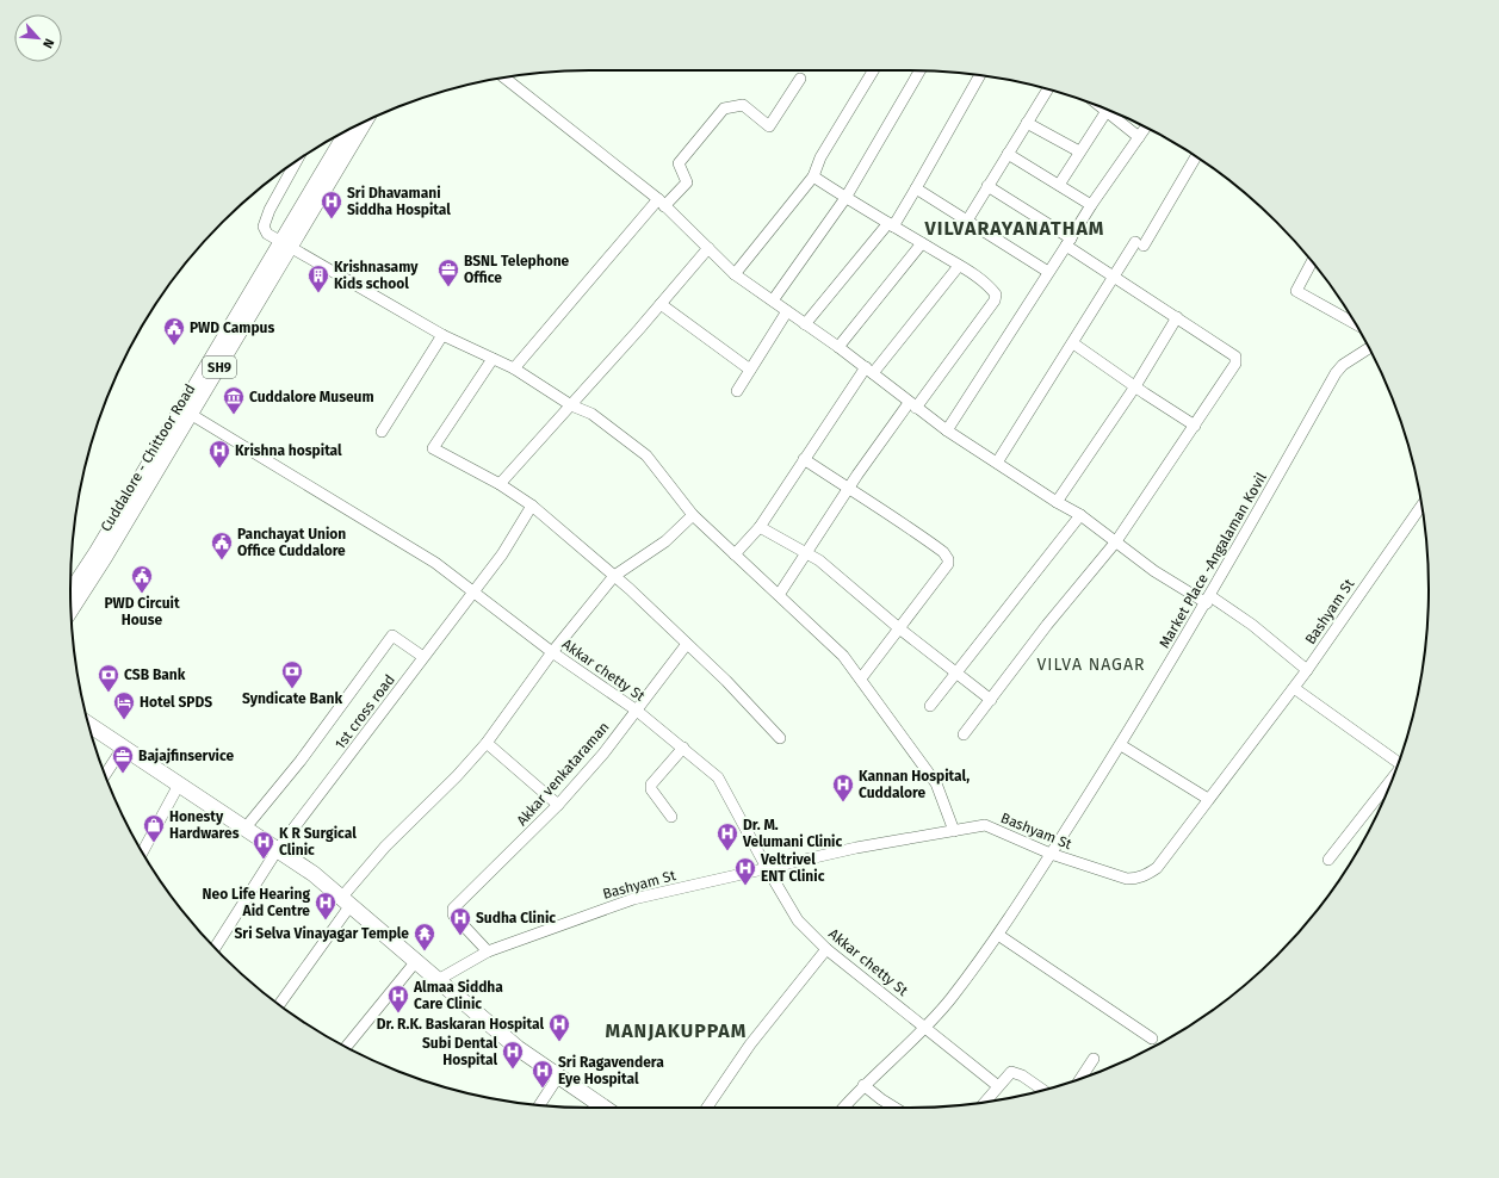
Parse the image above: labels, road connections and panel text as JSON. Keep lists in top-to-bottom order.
{
  "streets": {
    "main road": ["SH9", "Cuddalore - Chittoor Road"],
    "street": [
      "Market Place -Angalaman Kovil",
      "Bashyam St",
      "Akkar chetty St",
      "1st cross road",
      "Akkar venkataraman"
    ]
  },
  "crossings": [
    ["Cuddalore - Chittoor Road", "Akkar chetty St"],
    ["Market Place -Angalaman Kovil", "Bashyam St"],
    ["Market Place -Angalaman Kovil", "Akkar chetty St"],
    ["Bashyam St", "Akkar chetty St"],
    ["Bashyam St", "Akkar venkataraman"],
    ["Akkar chetty St", "1st cross road"],
    ["Akkar chetty St", "Akkar venkataraman"]
  ],
  "districts": ["VILVARAYANATHAM", "VILVA NAGAR", "MANJAKUPPAM"],
  "places": {
    "hospital": [
      "Sri Dhavamani Siddha Hospital",
      "Krishna hospital",
      "Kannan Hospital, Cuddalore",
      "Dr. M. Velumani Clinic",
      "K R Surgical Clinic",
      "Veltrivel ENT Clinic",
      "Neo Life Hearing Aid Centre",
      "Sudha Clinic",
      "Almaa Siddha Care Clinic",
      "Dr. R.K. Baskaran Hospital",
      "Subi Dental Hospital",
      "Sri Ragavendera Eye Hospital"
    ],
    "office": ["BSNL Telephone Office", "Bajajfinservice"],
    "building": ["Krishnasamy Kids school"],
    "public building": ["PWD Campus", "Panchayat Union Office Cuddalore", "PWD Circuit House"],
    "museum": ["Cuddalore Museum"],
    "bank": ["Syndicate Bank", "CSB Bank"],
    "hotel": ["Hotel SPDS"],
    "shop": ["Honesty Hardwares"],
    "temple": ["Sri Selva Vinayagar Temple"]
  },
  "north": "bottom right"
}
